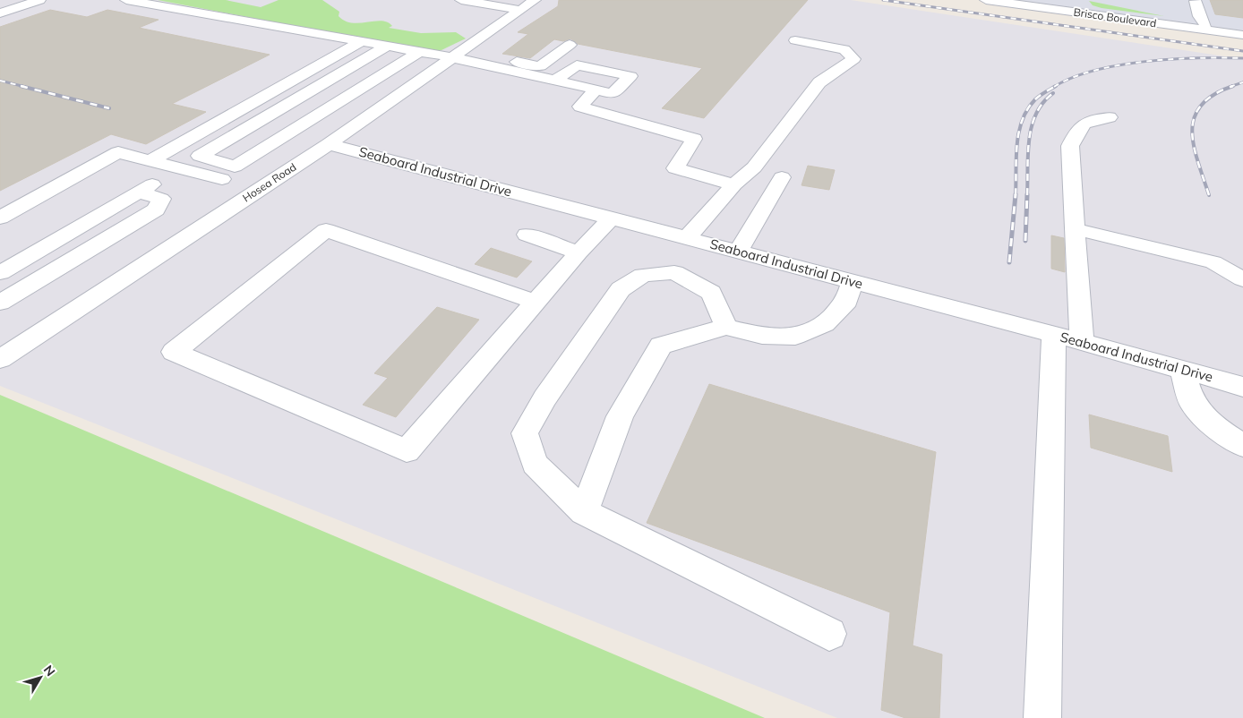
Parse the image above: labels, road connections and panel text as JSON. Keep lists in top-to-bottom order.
{
  "streets": {
    "street": ["Brisco Boulevard", "Seaboard Industrial Drive", "Hosea Road"]
  },
  "crossings": [
    ["Seaboard Industrial Drive", "Hosea Road"]
  ],
  "north": "top right"
}
